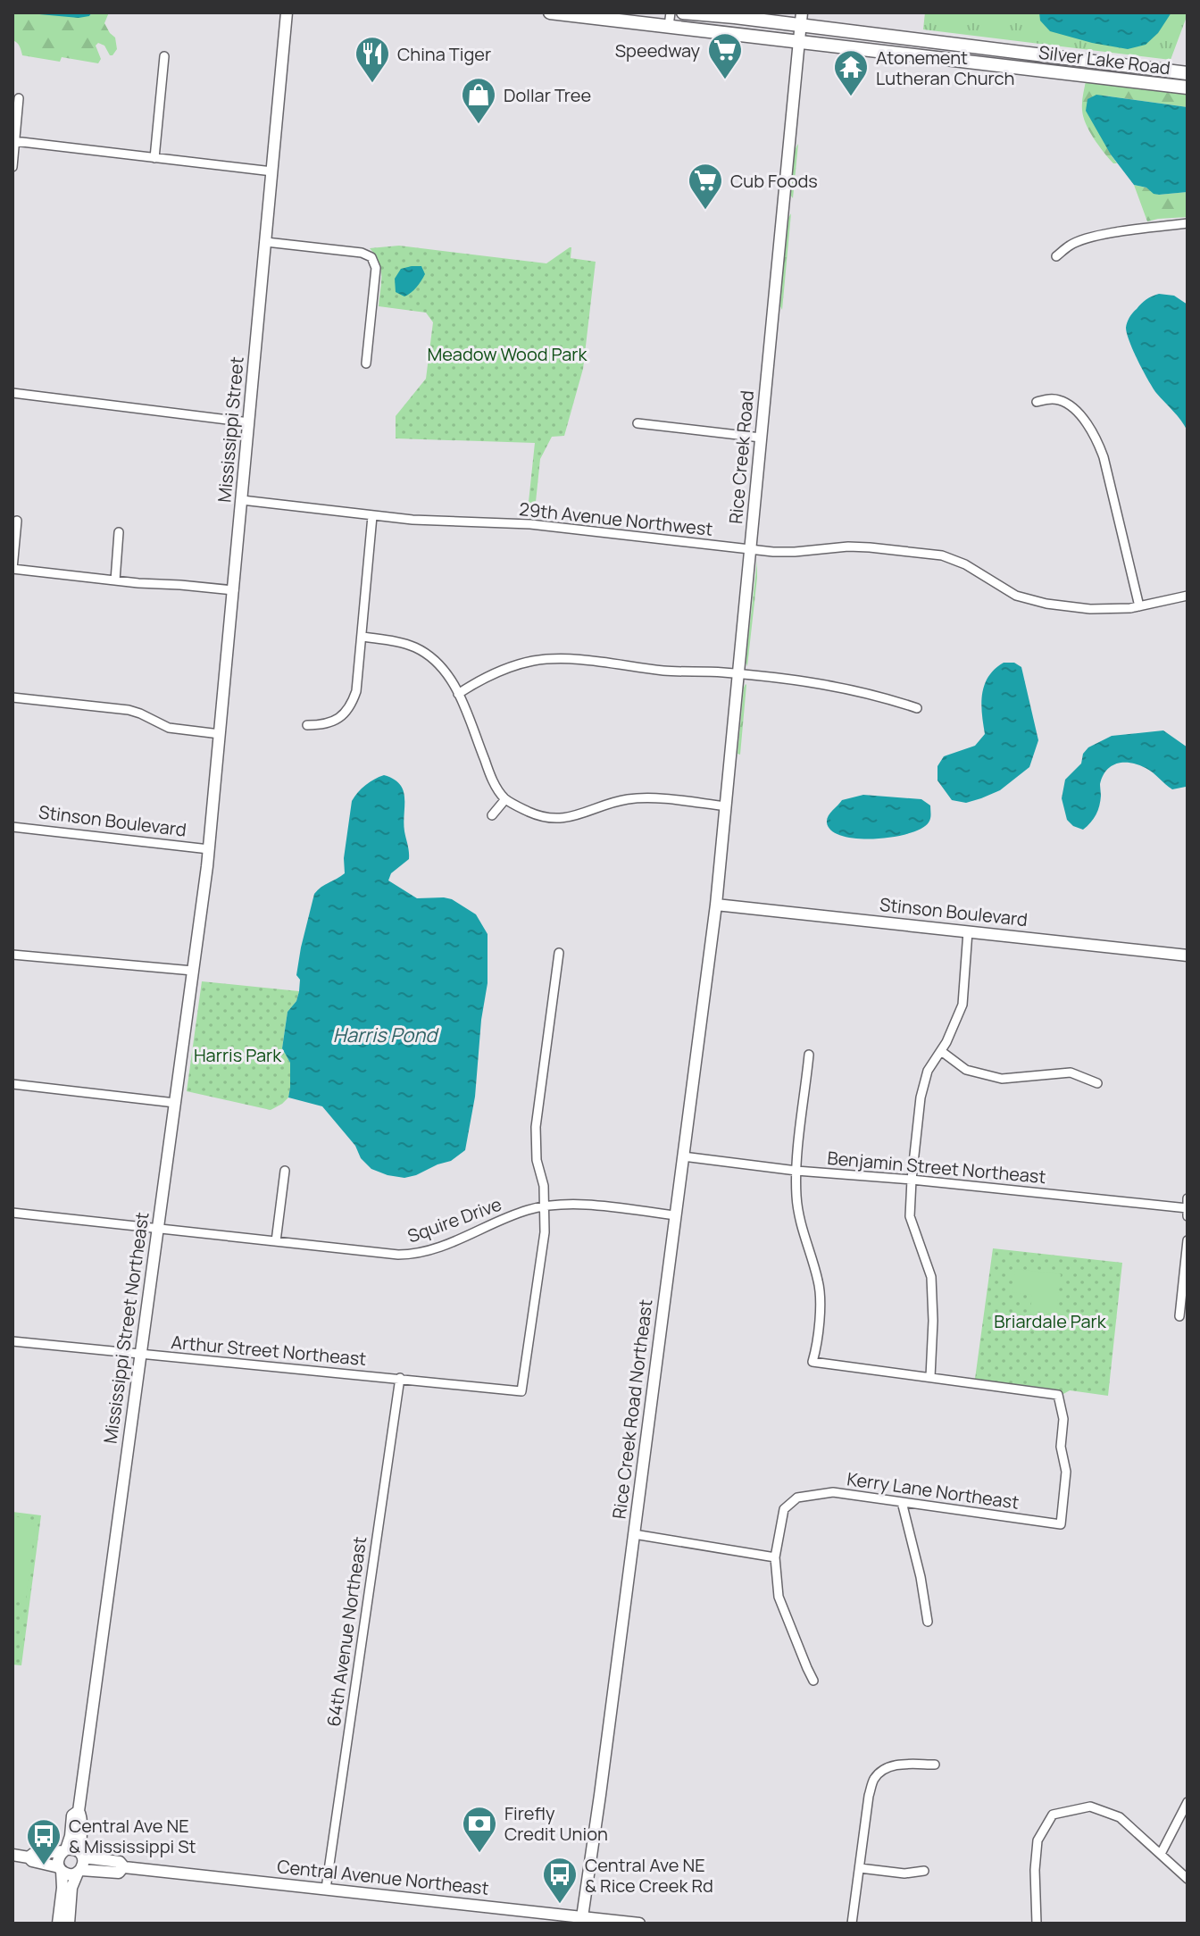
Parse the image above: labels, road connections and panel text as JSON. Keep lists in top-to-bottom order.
{
  "streets": {
    "main road": ["Silver Lake Road"],
    "street": [
      "Mississippi Street",
      "Rice Creek Road",
      "29th Avenue Northwest",
      "Stinson Boulevard",
      "Benjamin Street Northeast",
      "Squire Drive",
      "Mississippi Street Northeast",
      "Arthur Street Northeast",
      "Rice Creek Road Northeast",
      "Kerry Lane Northeast",
      "64th Avenue Northeast",
      "Central Avenue Northeast"
    ]
  },
  "crossings": [
    ["Silver Lake Road", "Rice Creek Road"],
    ["Mississippi Street", "29th Avenue Northwest"],
    ["Mississippi Street", "Stinson Boulevard"],
    ["Mississippi Street", "Mississippi Street Northeast"],
    ["Rice Creek Road", "29th Avenue Northwest"],
    ["Rice Creek Road", "Stinson Boulevard"],
    ["Rice Creek Road", "Rice Creek Road Northeast"],
    ["Stinson Boulevard", "Mississippi Street Northeast"],
    ["Stinson Boulevard", "Rice Creek Road Northeast"],
    ["Benjamin Street Northeast", "Rice Creek Road Northeast"],
    ["Squire Drive", "Mississippi Street Northeast"],
    ["Squire Drive", "Arthur Street Northeast"],
    ["Squire Drive", "Rice Creek Road Northeast"],
    ["Mississippi Street Northeast", "Arthur Street Northeast"],
    ["Mississippi Street Northeast", "Central Avenue Northeast"],
    ["Arthur Street Northeast", "64th Avenue Northeast"],
    ["Rice Creek Road Northeast", "Central Avenue Northeast"],
    ["64th Avenue Northeast", "Central Avenue Northeast"]
  ],
  "water": ["Harris Pond"],
  "parks": ["Meadow Wood Park", "Harris Park", "Briardale Park"],
  "places": {
    "supermarket": ["Speedway", "Cub Foods"],
    "restaurant": ["China Tiger"],
    "temple": ["Atonement Lutheran Church"],
    "shop": ["Dollar Tree"],
    "bank": ["Firefly Credit Union"],
    "bus stop": ["Central Ave NE & Mississippi St", "Central Ave NE & Rice Creek Rd"]
  }
}
